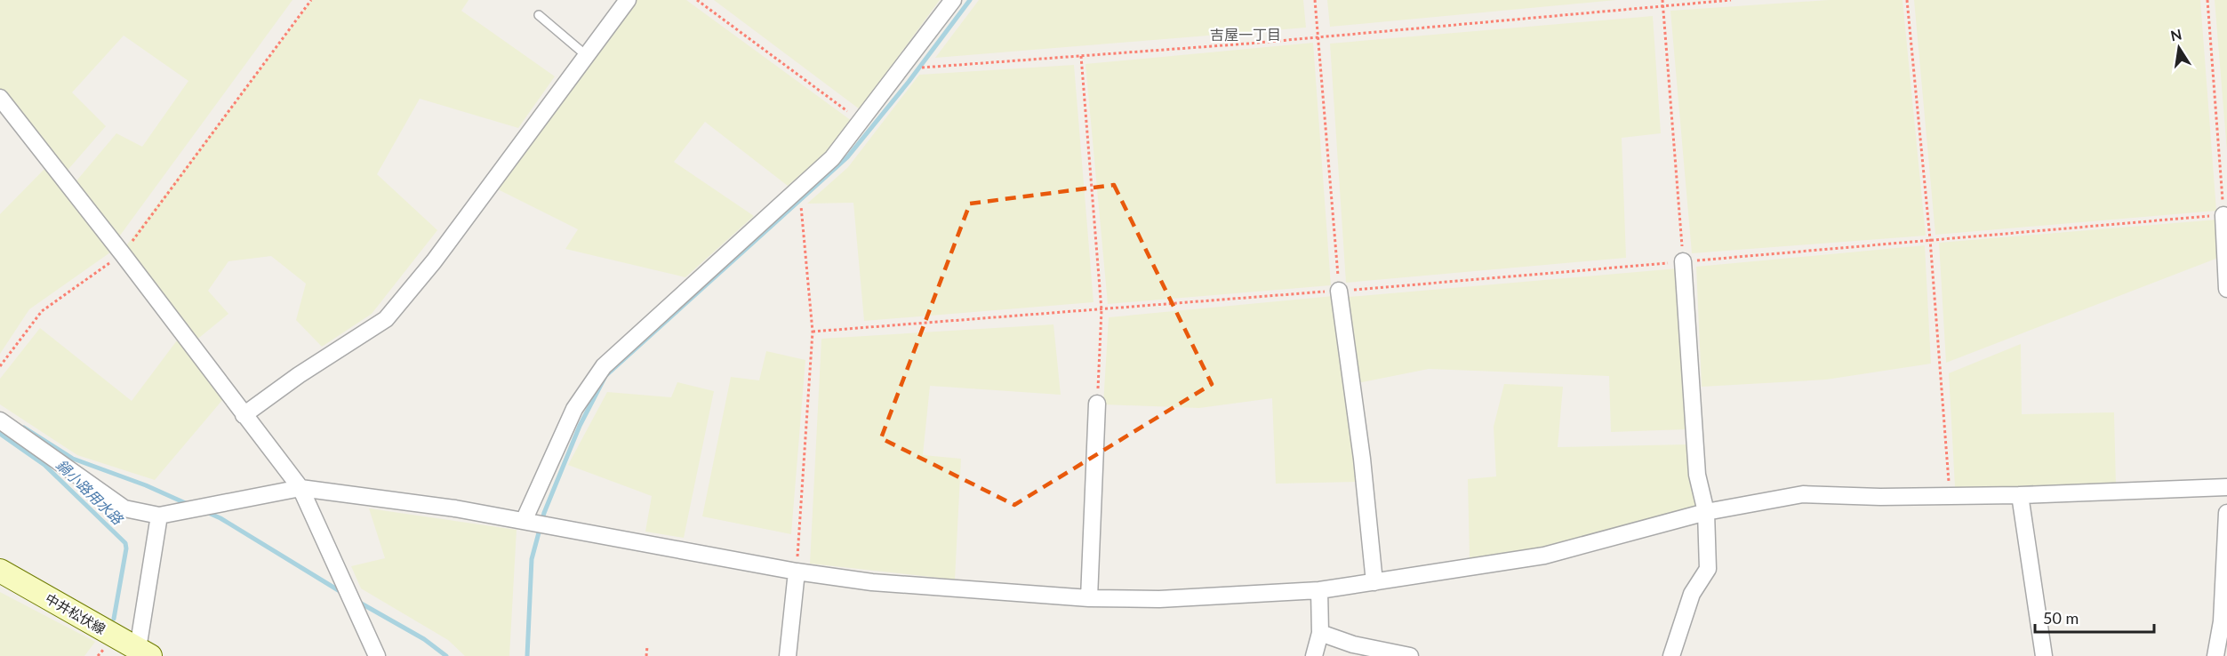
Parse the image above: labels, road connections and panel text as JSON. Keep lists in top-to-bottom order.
{
  "streets": {
    "main road": ["中井松伏線"]
  },
  "districts": ["吉屋一丁目"],
  "water": ["鍋小路用水路"],
  "scale_bar": "50 m",
  "north": "top"
}
